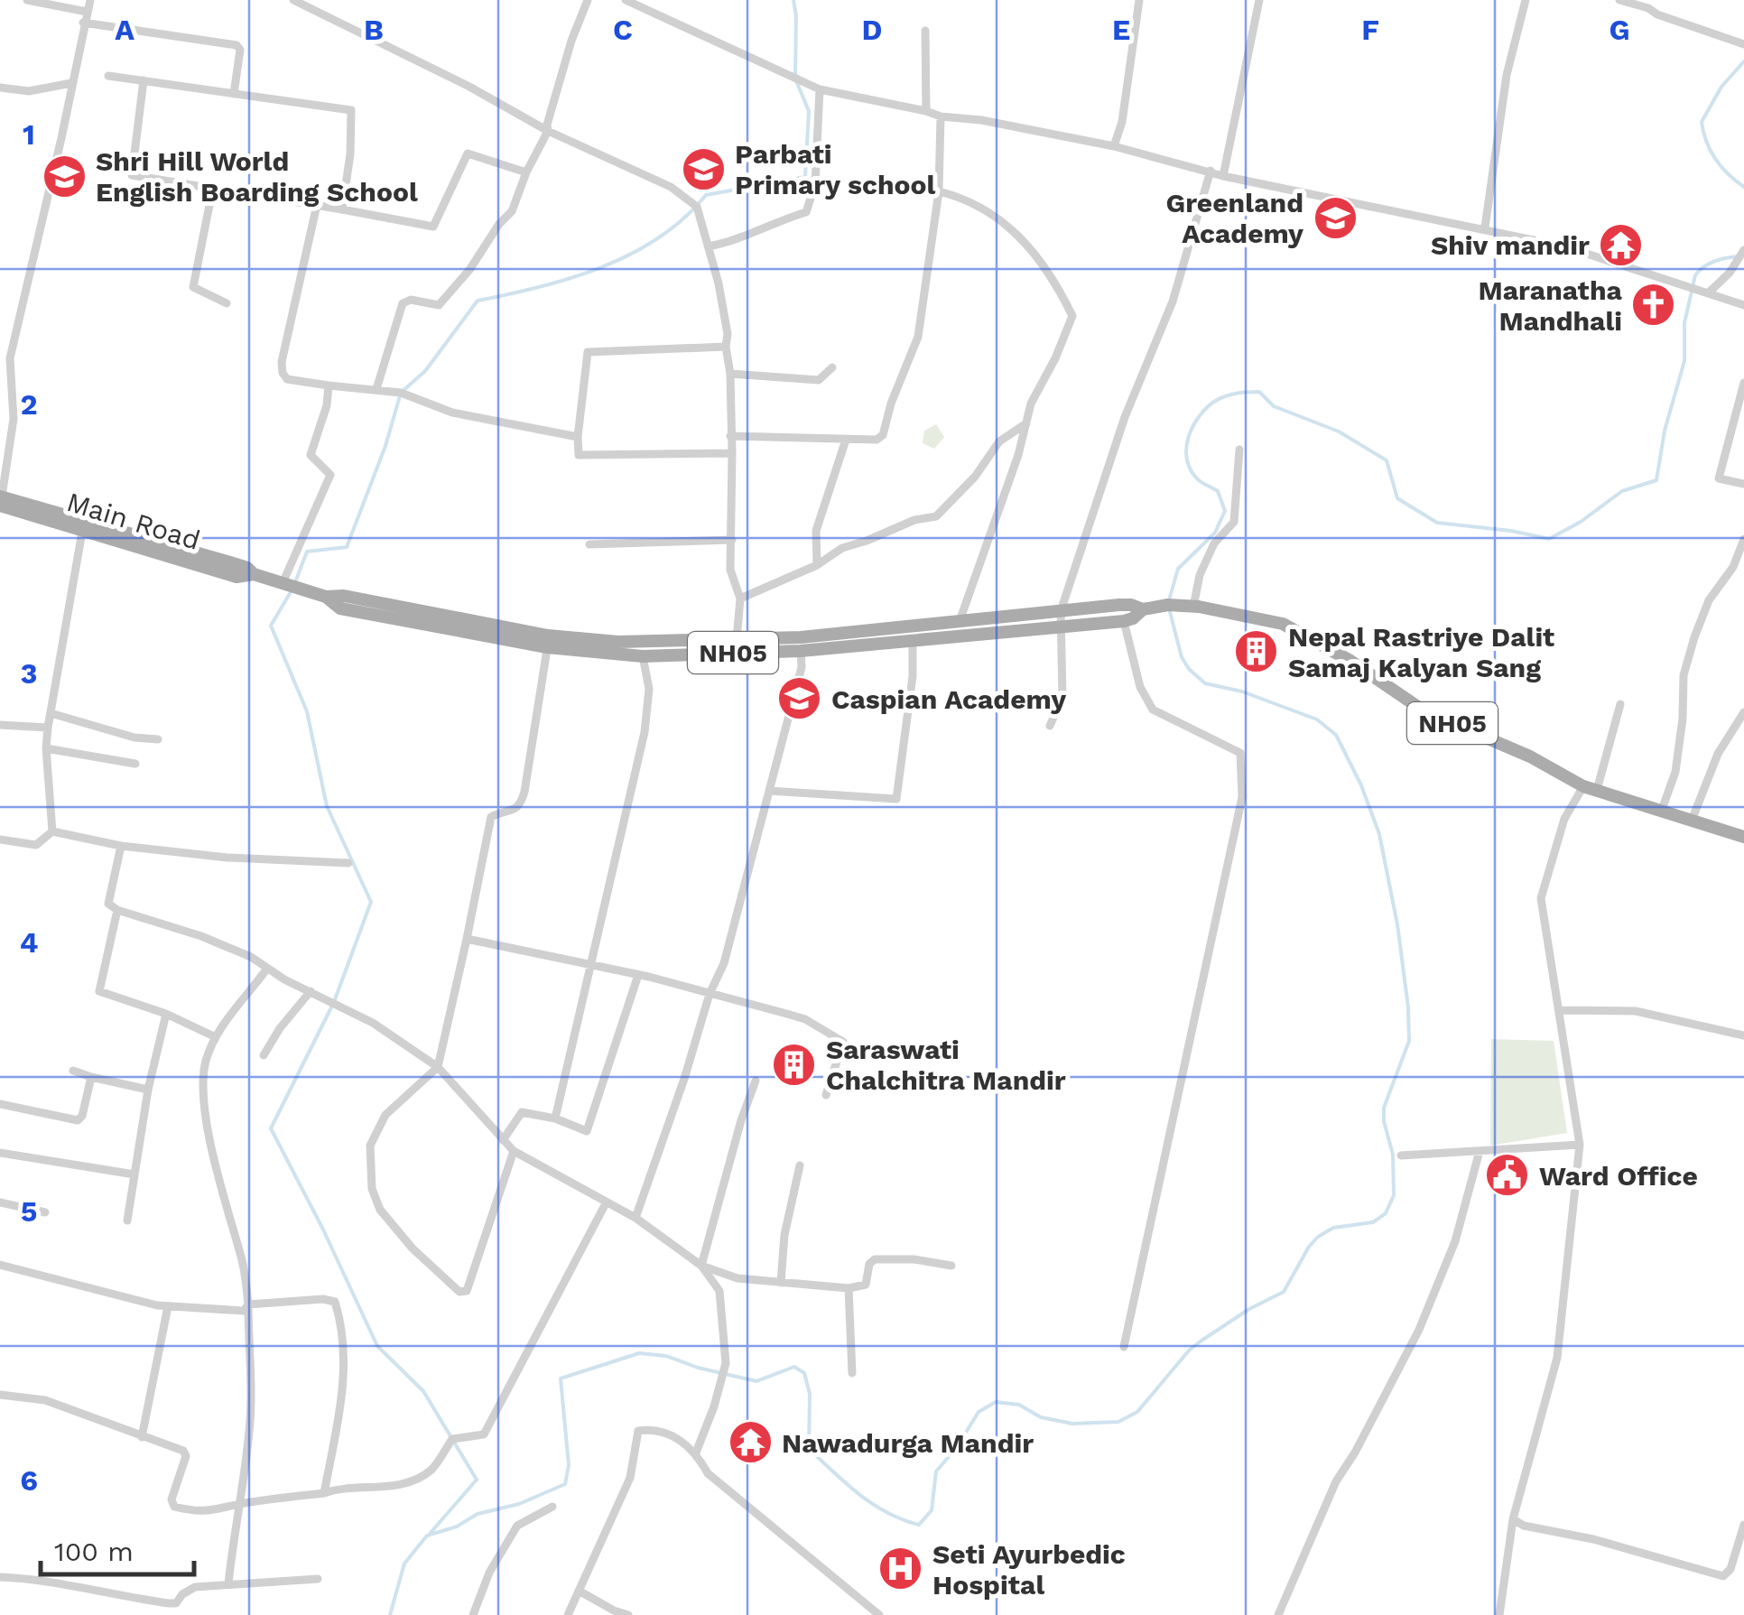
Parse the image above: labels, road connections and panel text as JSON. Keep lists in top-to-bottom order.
{
  "streets": {
    "main road": ["Main Road", "NH05"]
  },
  "crossings": [
    ["Main Road", "NH05"]
  ],
  "places": {
    "school or university": [
      "Parbati Primary school",
      "Shri Hill World English Boarding School",
      "Greenland Academy",
      "Caspian Academy"
    ],
    "temple": ["Shiv mandir", "Nawadurga Mandir"],
    "church": ["Maranatha Mandhali"],
    "building": ["Nepal Rastriye Dalit Samaj Kalyan Sang", "Saraswati Chalchitra Mandir"],
    "public building": ["Ward Office"],
    "hospital": ["Seti Ayurbedic Hospital"]
  },
  "scale_bar": "100 m",
  "grid": {
    "columns": [
      "A",
      "B",
      "C",
      "D",
      "E",
      "F",
      "G"
    ],
    "rows": [
      "1",
      "2",
      "3",
      "4",
      "5",
      "6"
    ]
  }
}
